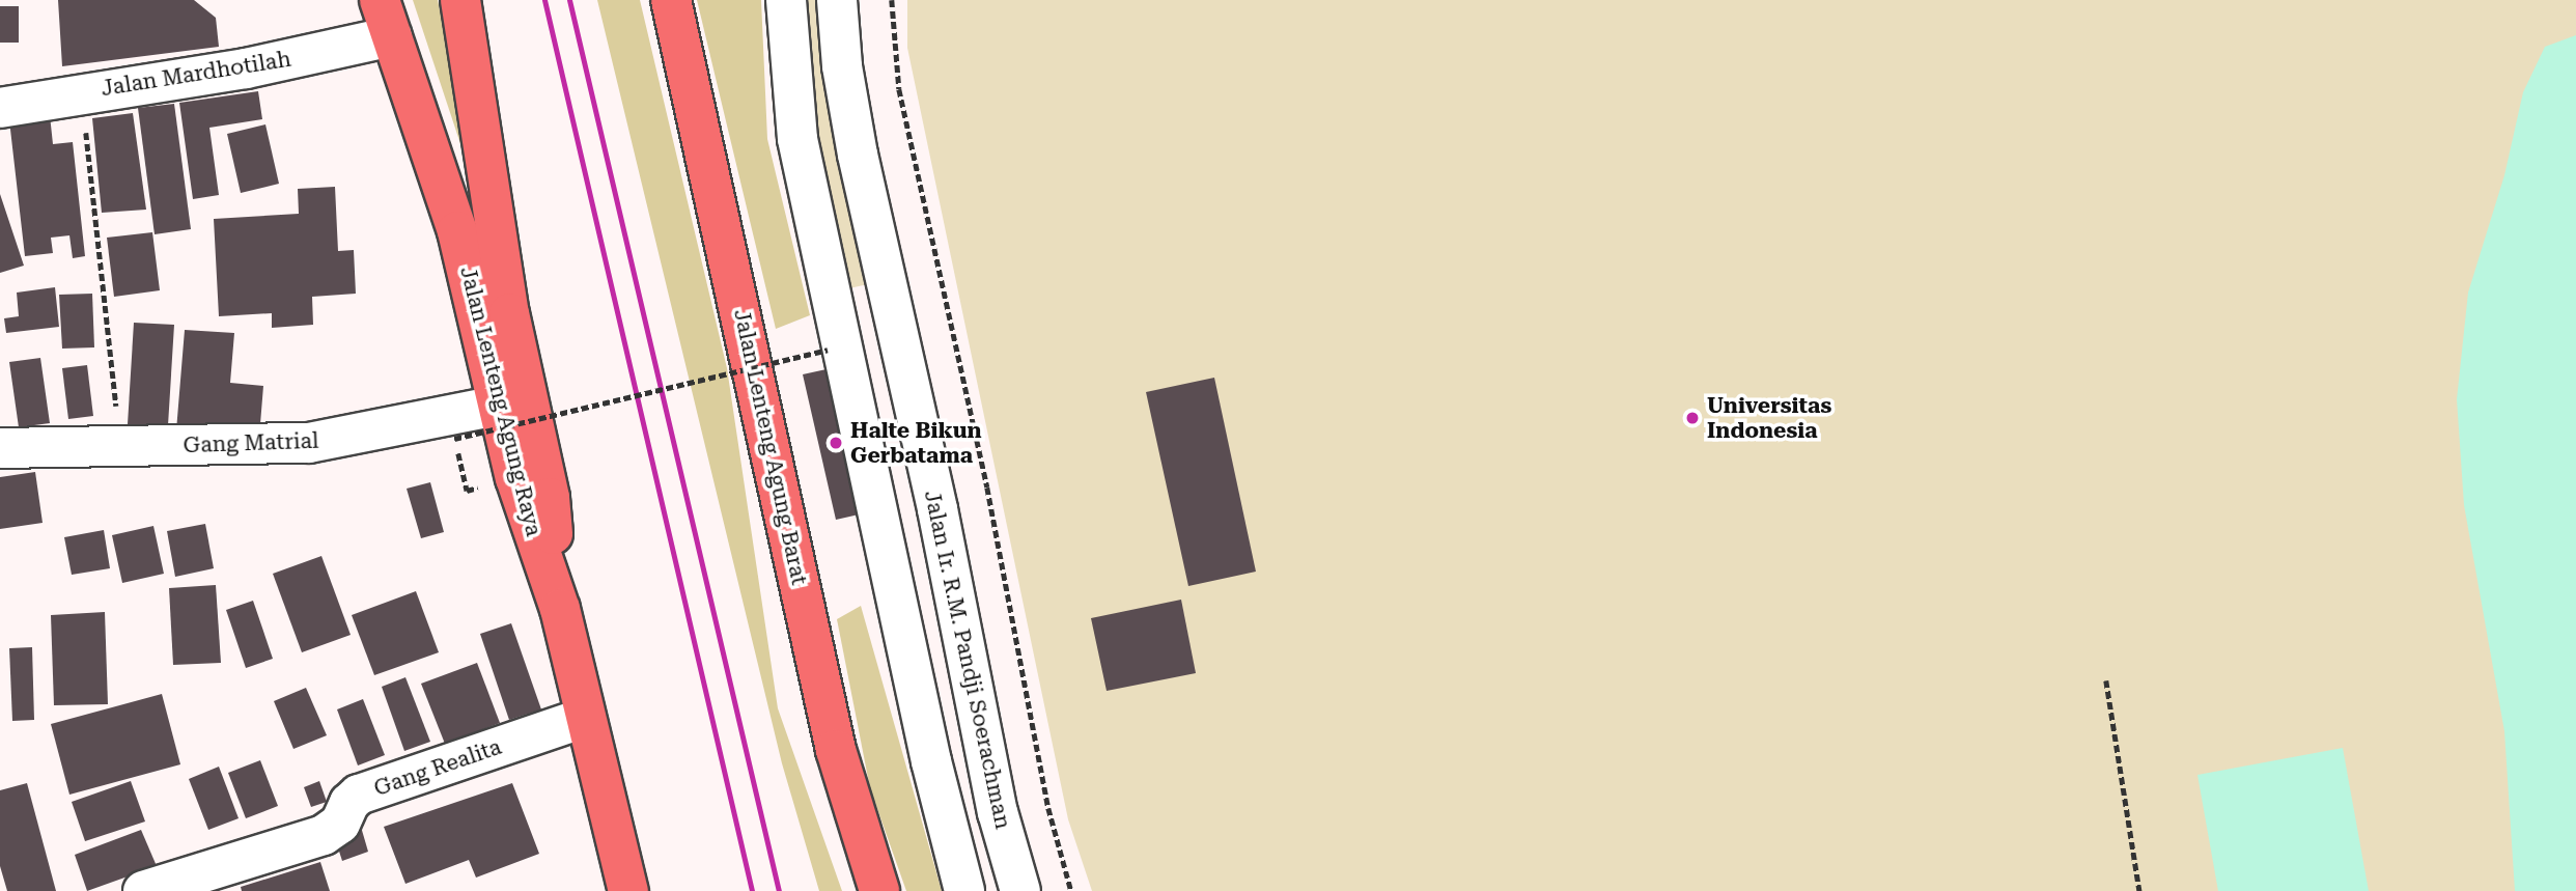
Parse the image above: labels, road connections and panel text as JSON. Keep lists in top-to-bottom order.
{
  "streets": {
    "main road": ["Jalan Lenteng Agung Raya", "Jalan Lenteng Agung Barat"],
    "street": [
      "Jalan Mardhotilah",
      "Gang Matrial",
      "Jalan Ir. R.M. Pandji Soerachman",
      "Gang Realita"
    ]
  },
  "crossings": [
    ["Jalan Mardhotilah", "Jalan Lenteng Agung Raya"],
    ["Jalan Lenteng Agung Raya", "Gang Matrial"],
    ["Jalan Lenteng Agung Raya", "Gang Realita"]
  ],
  "places": ["Universitas Indonesia", "Halte Bikun Gerbatama"]
}
